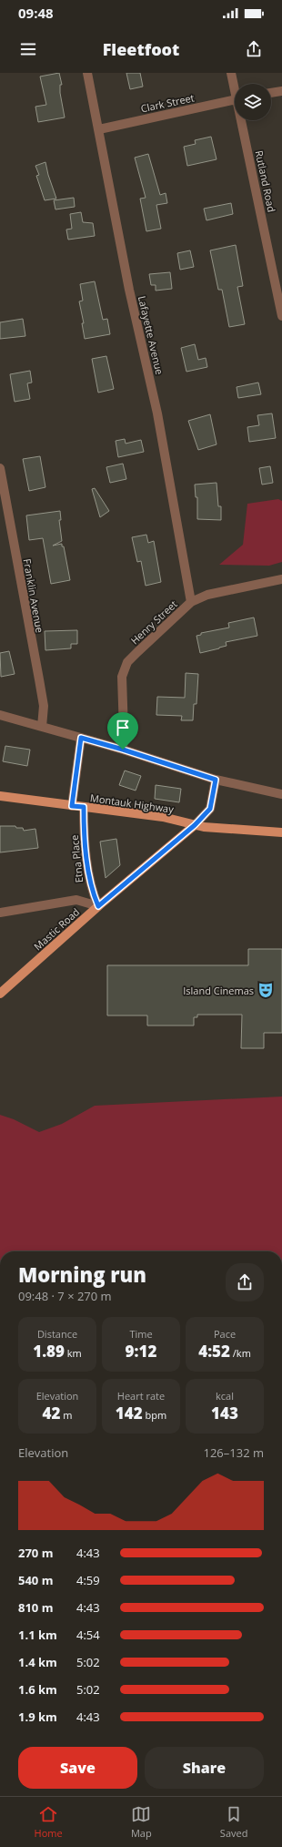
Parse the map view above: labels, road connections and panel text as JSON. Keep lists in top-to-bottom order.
{
  "streets": {
    "main road": ["Montauk Highway", "Mastic Road"],
    "street": [
      "Clark Street",
      "Rutland Road",
      "Lafayette Avenue",
      "Franklin Avenue",
      "Henry Street",
      "Etna Place"
    ]
  },
  "crossings": [
    ["Clark Street", "Lafayette Avenue"],
    ["Lafayette Avenue", "Henry Street"],
    ["Montauk Highway", "Etna Place"],
    ["Montauk Highway", "Mastic Road"],
    ["Etna Place", "Mastic Road"]
  ],
  "places": {
    "theatre": ["Island Cinemas"]
  },
  "page": {
    "status": "09:48",
    "header": "Fleetfoot",
    "heading": ["Morning run", "09:48 · 7 × 270 m"],
    "stats": [
      ["Distance", "1.89 km"],
      ["Time", "9:12"],
      ["Pace", "4:52 /km"],
      ["Elevation", "42 m"],
      ["Heart rate", "142 bpm"],
      ["kcal", "143"]
    ],
    "chart": ["Elevation", "126–132 m"],
    "list": [
      {
        "name": "270 m",
        "note": "4:43"
      },
      {
        "name": "540 m",
        "note": "4:59"
      },
      {
        "name": "810 m",
        "note": "4:43"
      },
      {
        "name": "1.1 km",
        "note": "4:54"
      },
      {
        "name": "1.4 km",
        "note": "5:02"
      },
      {
        "name": "1.6 km",
        "note": "5:02"
      },
      {
        "name": "1.9 km",
        "note": "4:43"
      }
    ],
    "buttons": ["Save", "Share"],
    "tabs": ["Home", "Map", "Saved"]
  }
}
